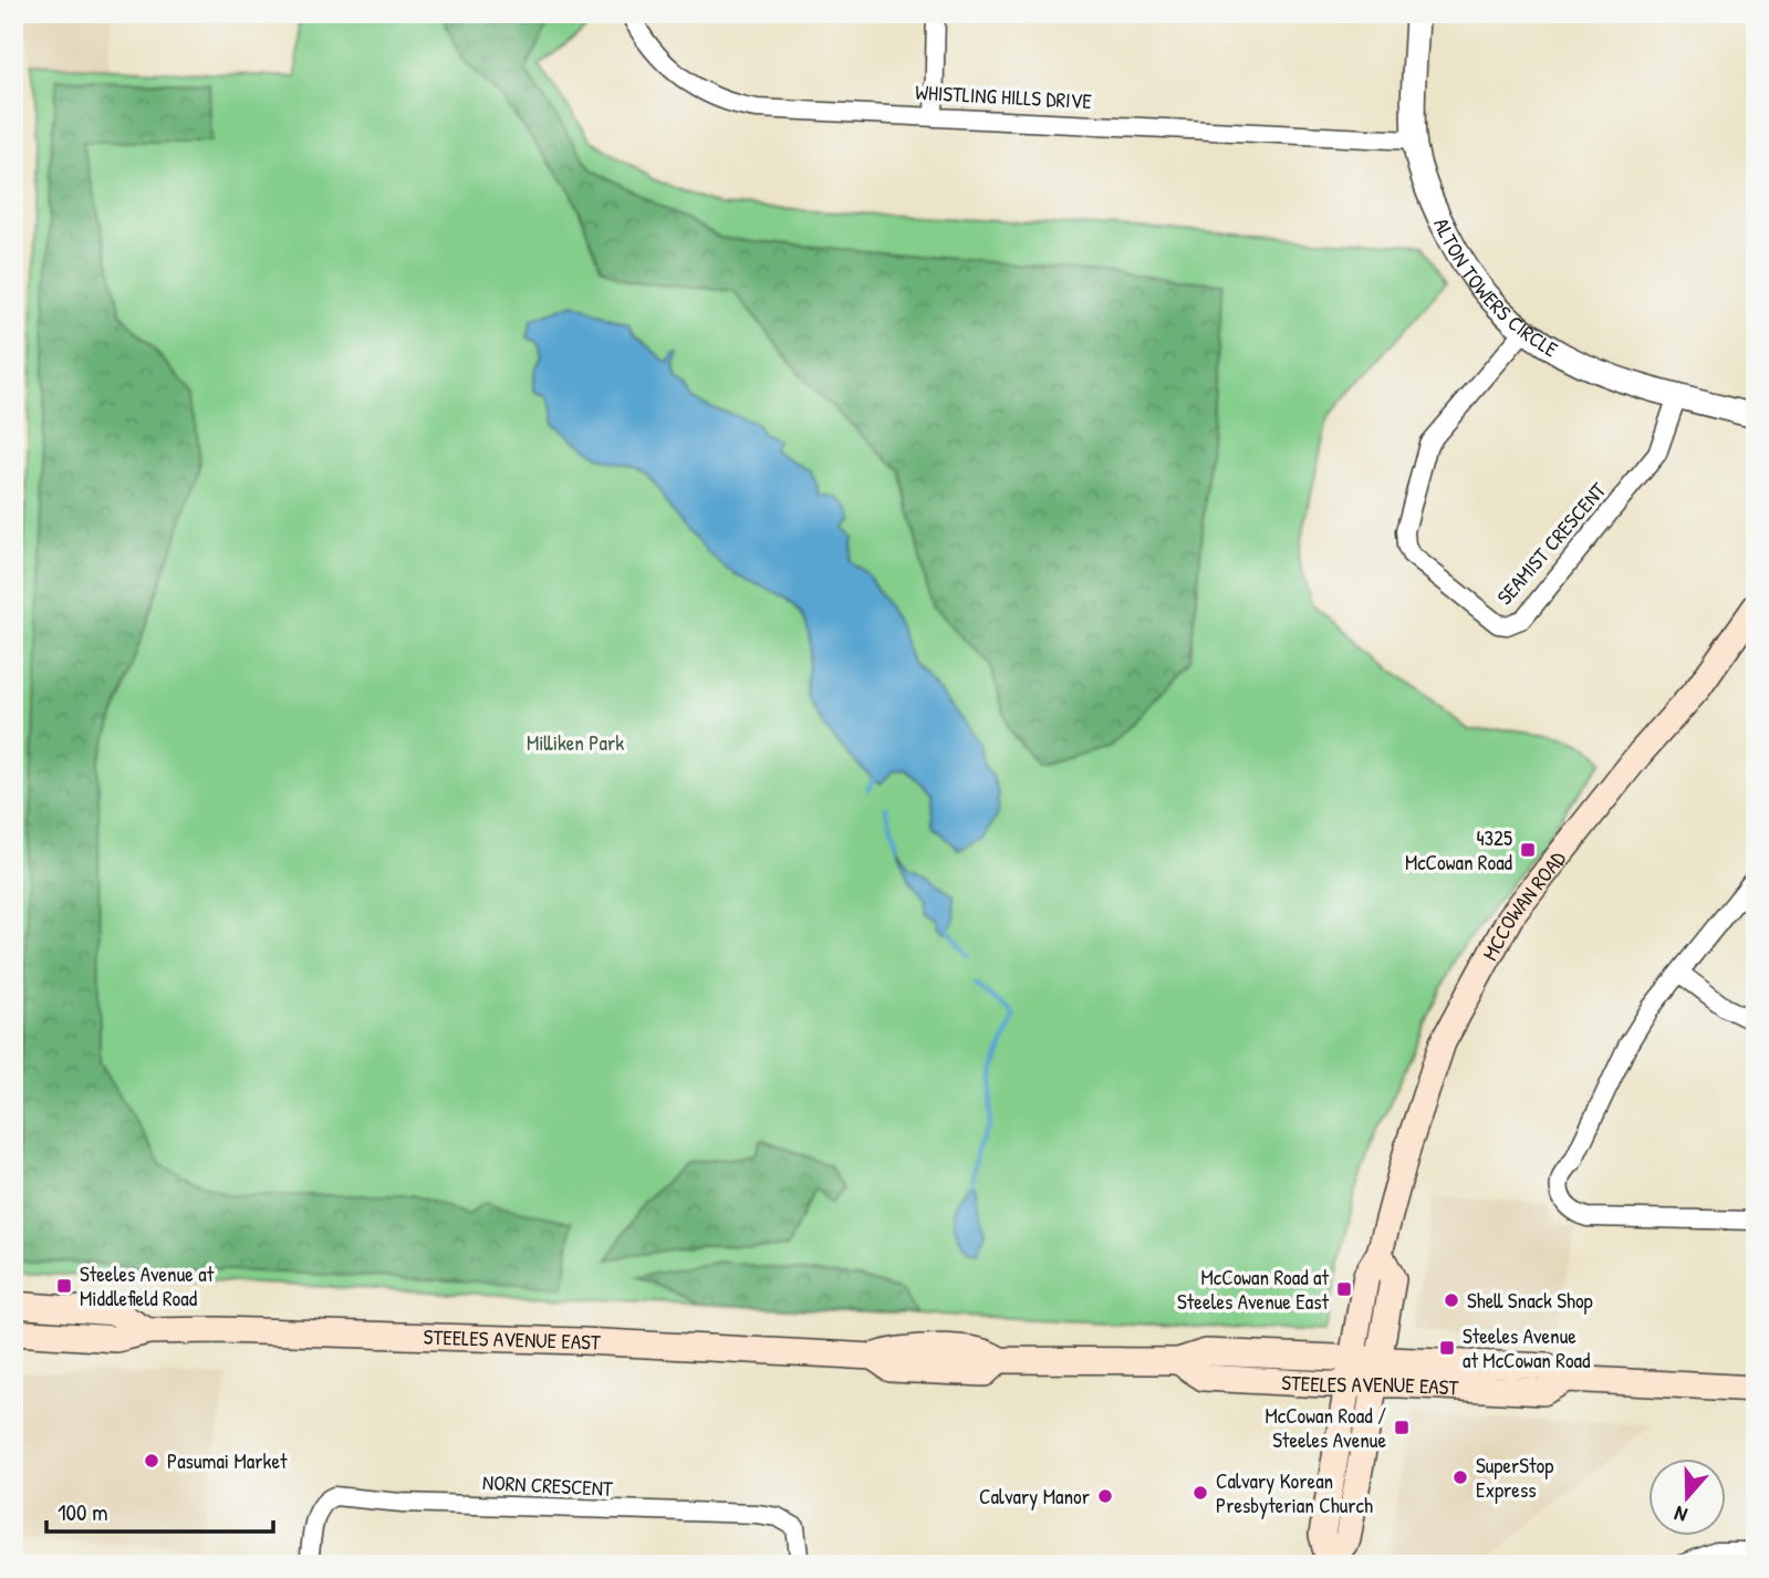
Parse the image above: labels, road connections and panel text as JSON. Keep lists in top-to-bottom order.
{
  "streets": {
    "main road": ["MCCOWAN ROAD", "STEELES AVENUE EAST"],
    "street": [
      "WHISTLING HILLS DRIVE",
      "ALTON TOWERS CIRCLE",
      "SEAMIST CRESCENT",
      "NORN CRESCENT"
    ]
  },
  "crossings": [
    ["WHISTLING HILLS DRIVE", "ALTON TOWERS CIRCLE"],
    ["ALTON TOWERS CIRCLE", "SEAMIST CRESCENT"],
    ["MCCOWAN ROAD", "STEELES AVENUE EAST"]
  ],
  "parks": ["Milliken Park"],
  "places": {
    "transit": [
      "4325 McCowan Road",
      "Steeles Avenue at Middlefield Road",
      "McCowan Road at Steeles Avenue East",
      "Steeles Avenue at McCowan Road",
      "McCowan Road / Steeles Avenue"
    ],
    "other": [
      "Shell Snack Shop",
      "Pasumai Market",
      "SuperStop Express",
      "Calvary Korean Presbyterian Church",
      "Calvary Manor"
    ]
  },
  "scale_bar": "100 m",
  "north": "bottom"
}
